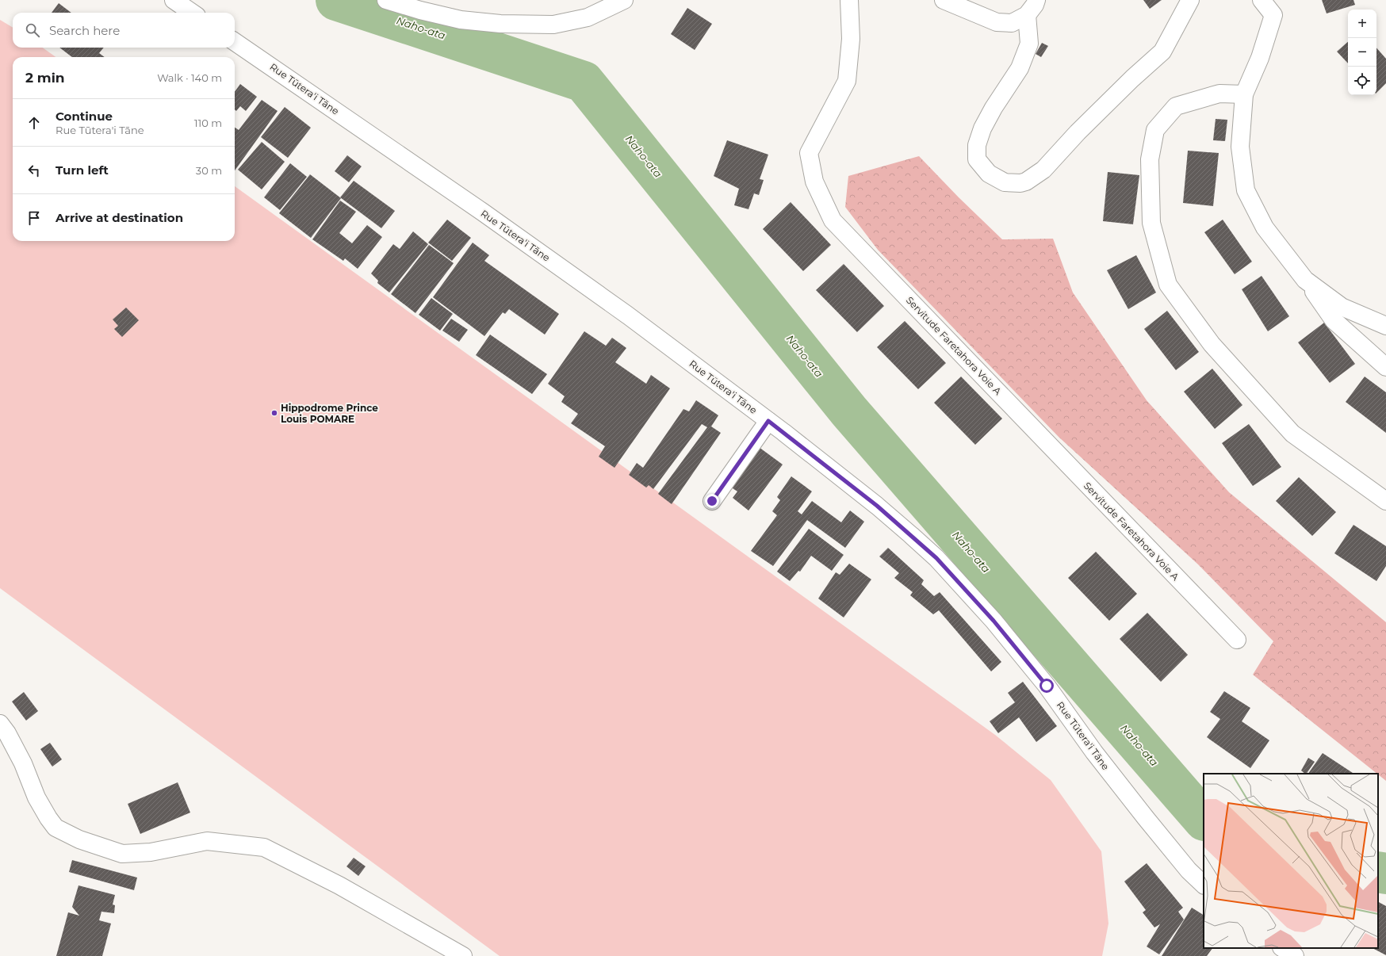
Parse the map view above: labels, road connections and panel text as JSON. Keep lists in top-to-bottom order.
{
  "streets": {
    "street": ["Rue Tūtera'i Tāne", "Servitude Faretahora Voie A"]
  },
  "water": ["Naho-ata"],
  "places": ["Hippodrome Prince Louis POMARE"],
  "page": {
    "map_buttons": ["+", "−"],
    "search": "Search here",
    "heading": ["2 min", "Walk · 140 m"],
    "list": [
      ["Continue", "Rue Tūtera'i Tāne", "110 m"],
      ["Turn left", "30 m"],
      "Arrive at destination"
    ]
  }
}
